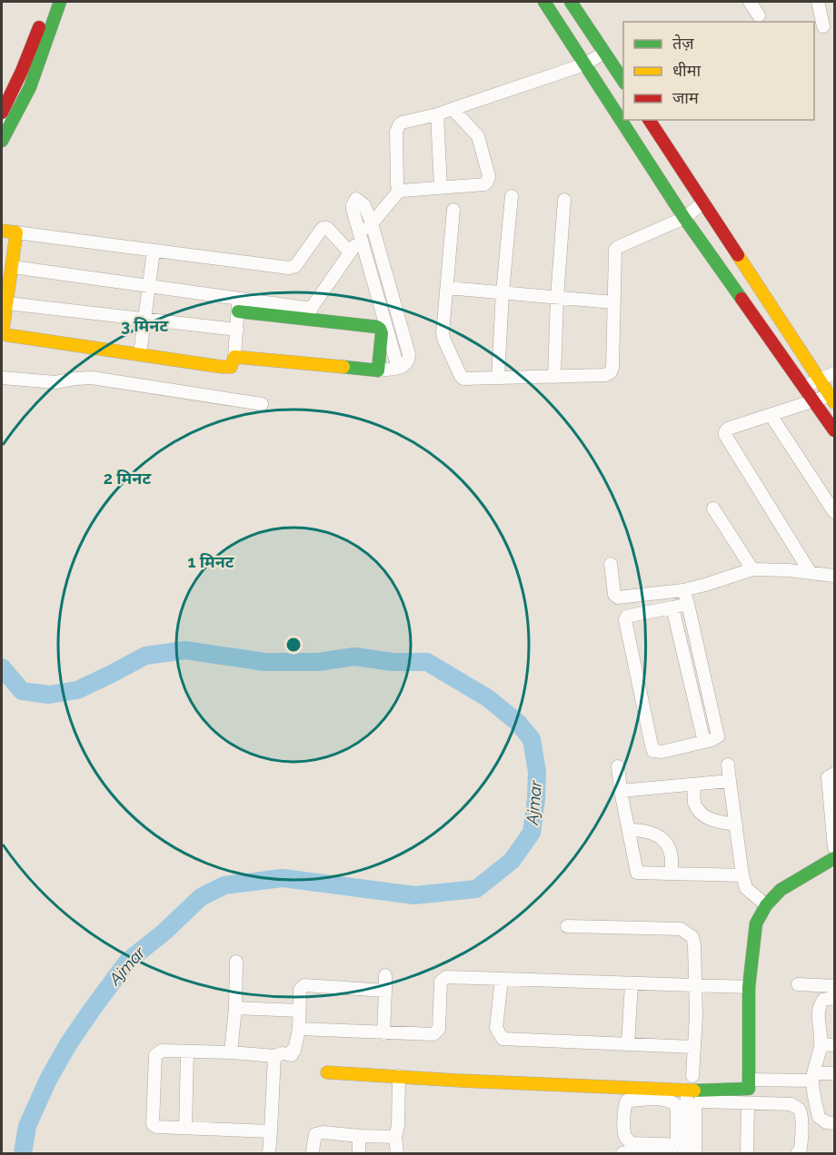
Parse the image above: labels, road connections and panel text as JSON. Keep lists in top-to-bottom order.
{
  "water": ["Ajmar"],
  "legend": ["तेज़", "धीमा", "जाम"],
  "rings": ["3 मिनट", "2 मिनट", "1 मिनट"]
}
